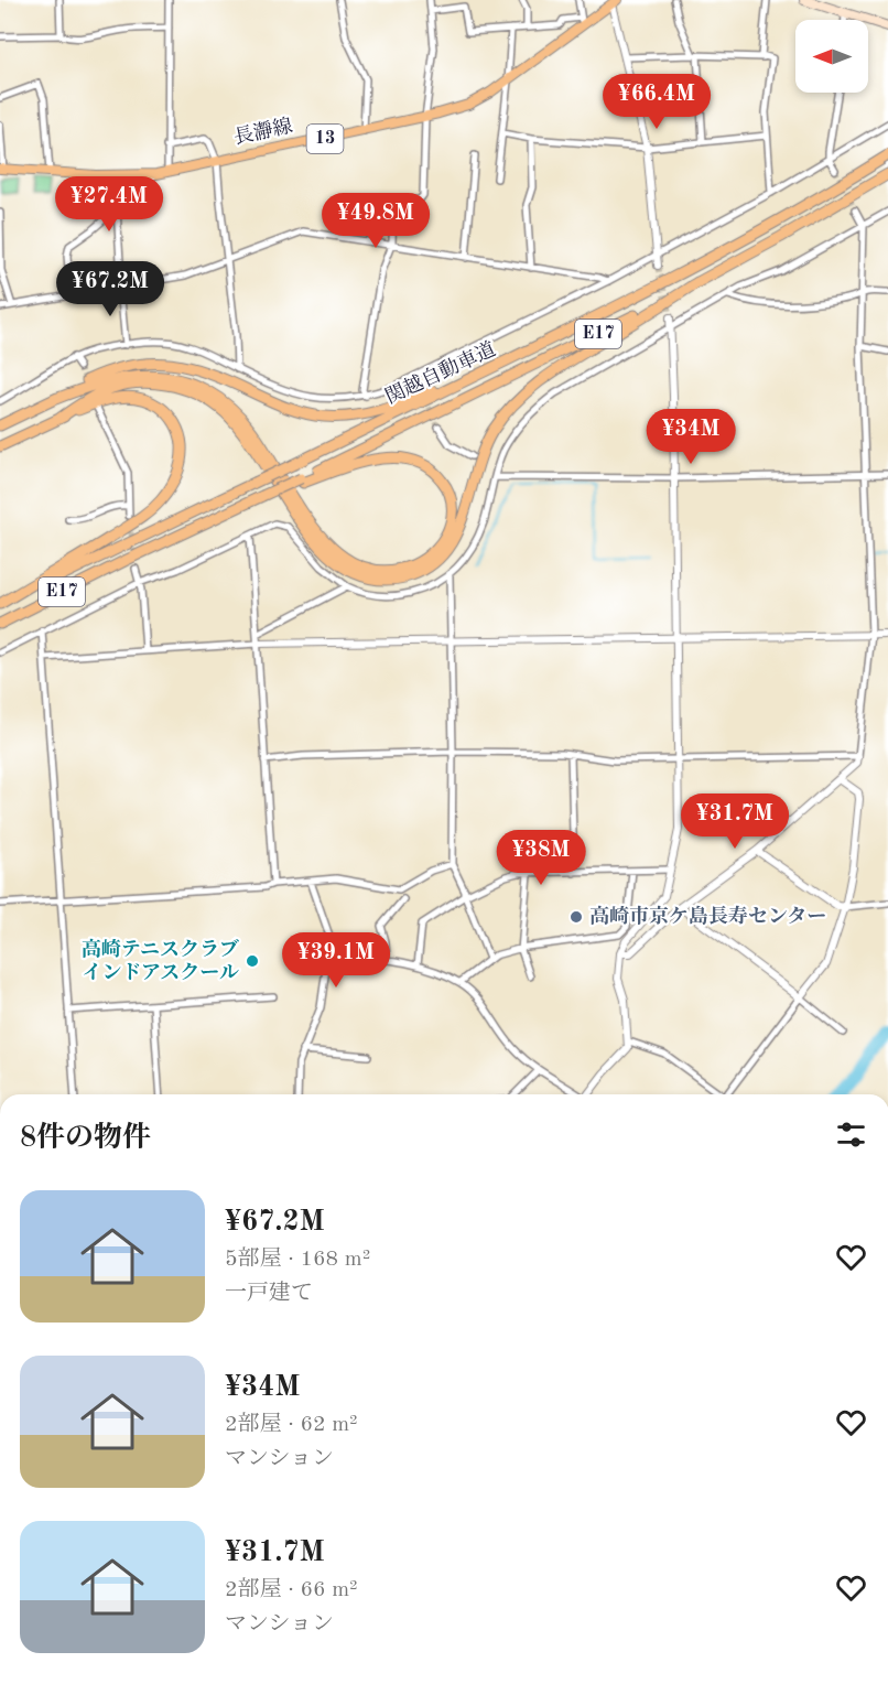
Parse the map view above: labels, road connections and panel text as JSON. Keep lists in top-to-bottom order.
{
  "streets": {
    "highway": ["E17", "関越自動車道"],
    "main road": ["長瀞線", "13"]
  },
  "places": ["高崎市京ケ島長寿センター", "高崎テニスクラブ インドアスクール"],
  "north": "left",
  "page": {
    "price": [
      "¥66.4M",
      "¥27.4M",
      "¥49.8M",
      "¥67.2M",
      "¥34M",
      "¥31.7M",
      "¥38M",
      "¥39.1M"
    ],
    "heading": "8件の物件",
    "list": [
      {
        "name": "¥67.2M",
        "note": "5部屋 · 168 m² · 一戸建て"
      },
      {
        "name": "¥34M",
        "note": "2部屋 · 62 m² · マンション"
      },
      {
        "name": "¥31.7M",
        "note": "2部屋 · 66 m² · マンション"
      }
    ]
  }
}
